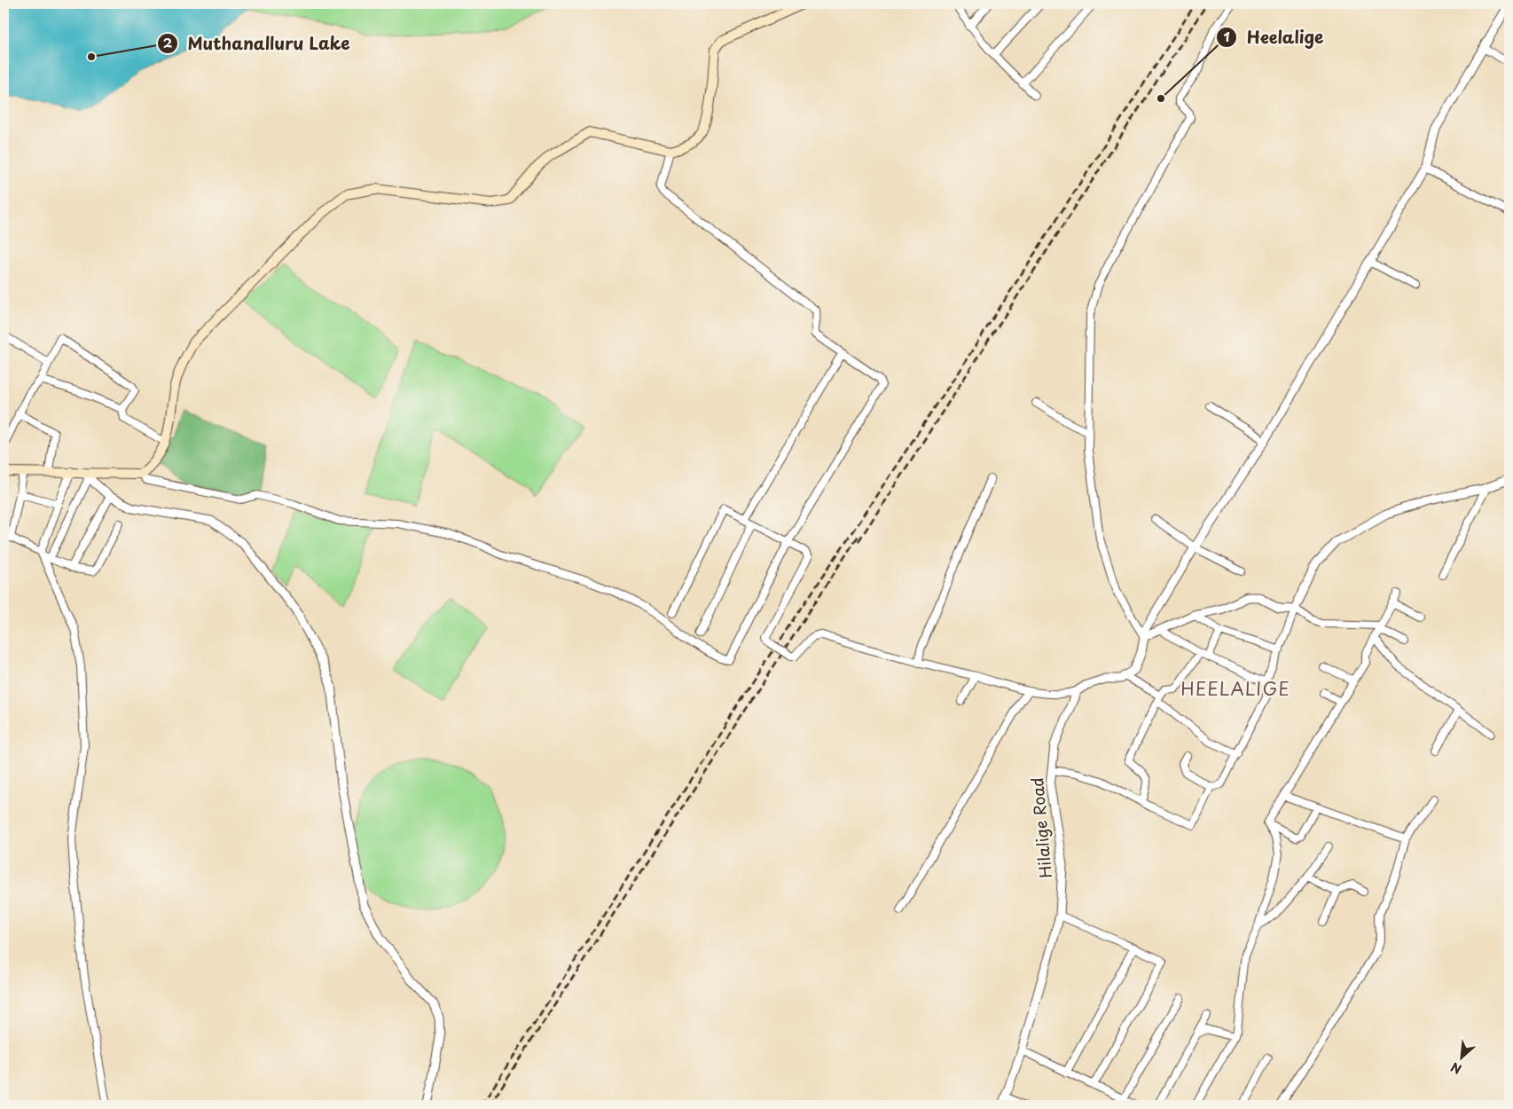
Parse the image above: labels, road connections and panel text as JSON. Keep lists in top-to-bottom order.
{
  "streets": {
    "street": ["Hilalige Road"]
  },
  "districts": ["HEELALIGE"],
  "places": ["Muthanalluru Lake", "Heelalige"],
  "north": "bottom left"
}
